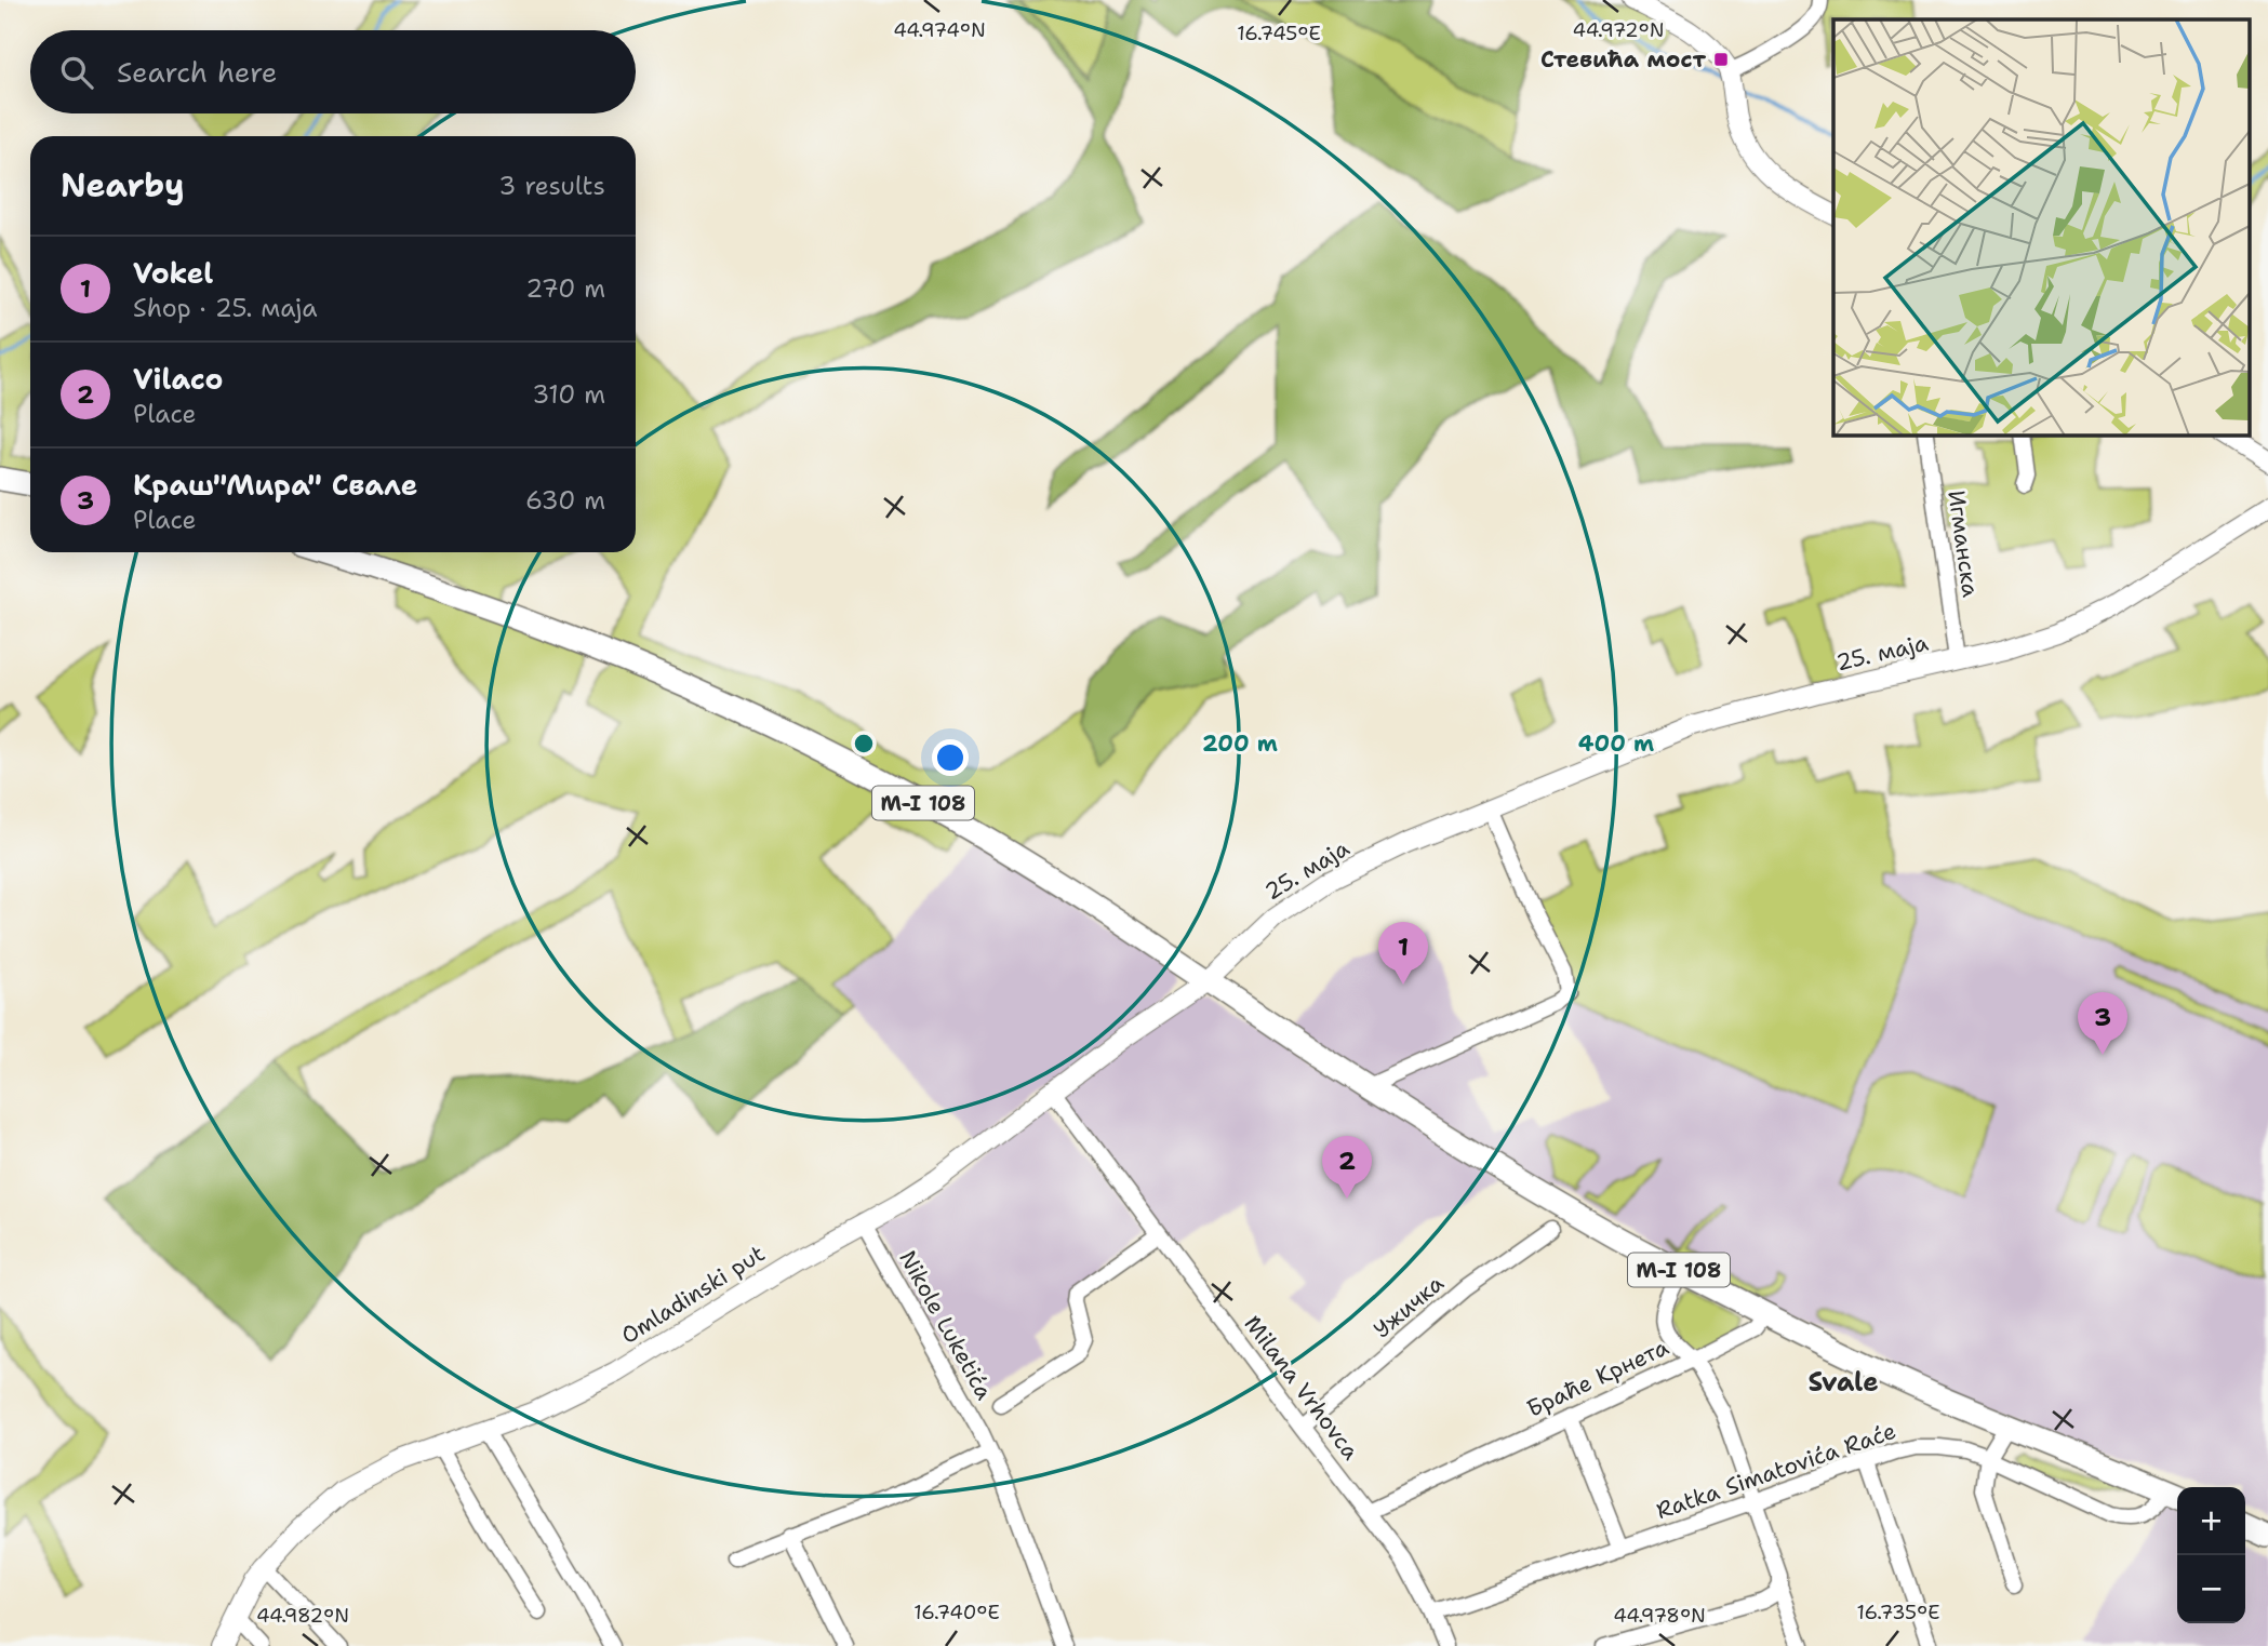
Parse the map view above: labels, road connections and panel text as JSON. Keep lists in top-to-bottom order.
{
  "streets": {
    "main road": ["M-I 108"],
    "street": [
      "Игманска",
      "25. маја",
      "Omladinski put",
      "Ужичка",
      "Nikole Luketića",
      "Браће Крнета",
      "Milana Vrhovca",
      "Ratka Simatovića Raće"
    ]
  },
  "crossings": [
    ["Игманска", "25. маја"],
    ["25. маја", "M-I 108"],
    ["25. маја", "Omladinski put"],
    ["M-I 108", "Omladinski put"],
    ["M-I 108", "Ratka Simatovića Raće"],
    ["Omladinski put", "Nikole Luketića"],
    ["Omladinski put", "Milana Vrhovca"],
    ["Ужичка", "Milana Vrhovca"],
    ["Браће Крнета", "Milana Vrhovca"],
    ["Браће Крнета", "Ratka Simatovića Raće"],
    ["Milana Vrhovca", "Ratka Simatovića Raće"]
  ],
  "districts": ["Svale"],
  "places": {
    "transit": ["Стевића мост"]
  },
  "page": {
    "search": "Search here",
    "heading": ["Nearby", "3 results"],
    "list": [
      {
        "mark": "1",
        "name": "Vokel",
        "note": "Shop · 25. маја",
        "value": "270 m"
      },
      {
        "mark": "2",
        "name": "Vilaco",
        "note": "Place",
        "value": "310 m"
      },
      {
        "mark": "3",
        "name": "Краш\"Мира\" Свале",
        "note": "Place",
        "value": "630 m"
      }
    ],
    "pins": ["1", "3", "2"],
    "map_buttons": ["+", "−"]
  },
  "coordinates": [
    "44.974°N",
    "44.972°N",
    "16.745°E",
    "16.740°E",
    "16.735°E",
    "44.982°N",
    "44.978°N"
  ],
  "rings": ["200 m", "400 m"]
}
